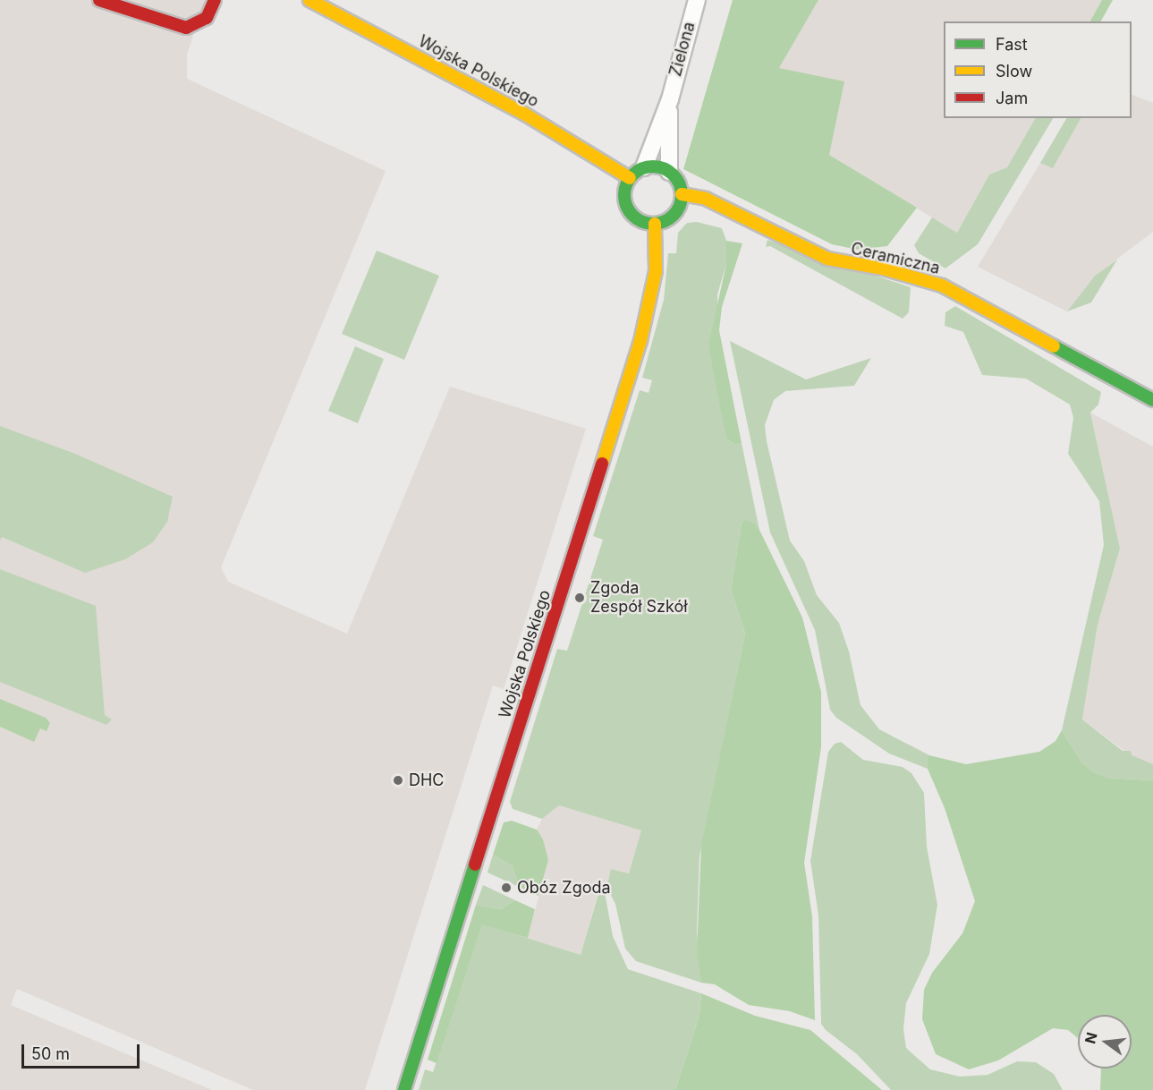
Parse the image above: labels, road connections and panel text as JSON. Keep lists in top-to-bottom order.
{
  "streets": {
    "street": ["Zielona", "Wojska Polskiego", "Ceramiczna"]
  },
  "crossings": [
    ["Zielona", "Wojska Polskiego"],
    ["Zielona", "Ceramiczna"],
    ["Wojska Polskiego", "Ceramiczna"]
  ],
  "places": ["Zgoda Zespół Szkół", "DHC", "Obóz Zgoda"],
  "legend": ["Fast", "Slow", "Jam"],
  "scale_bar": "50 m",
  "north": "left"
}
